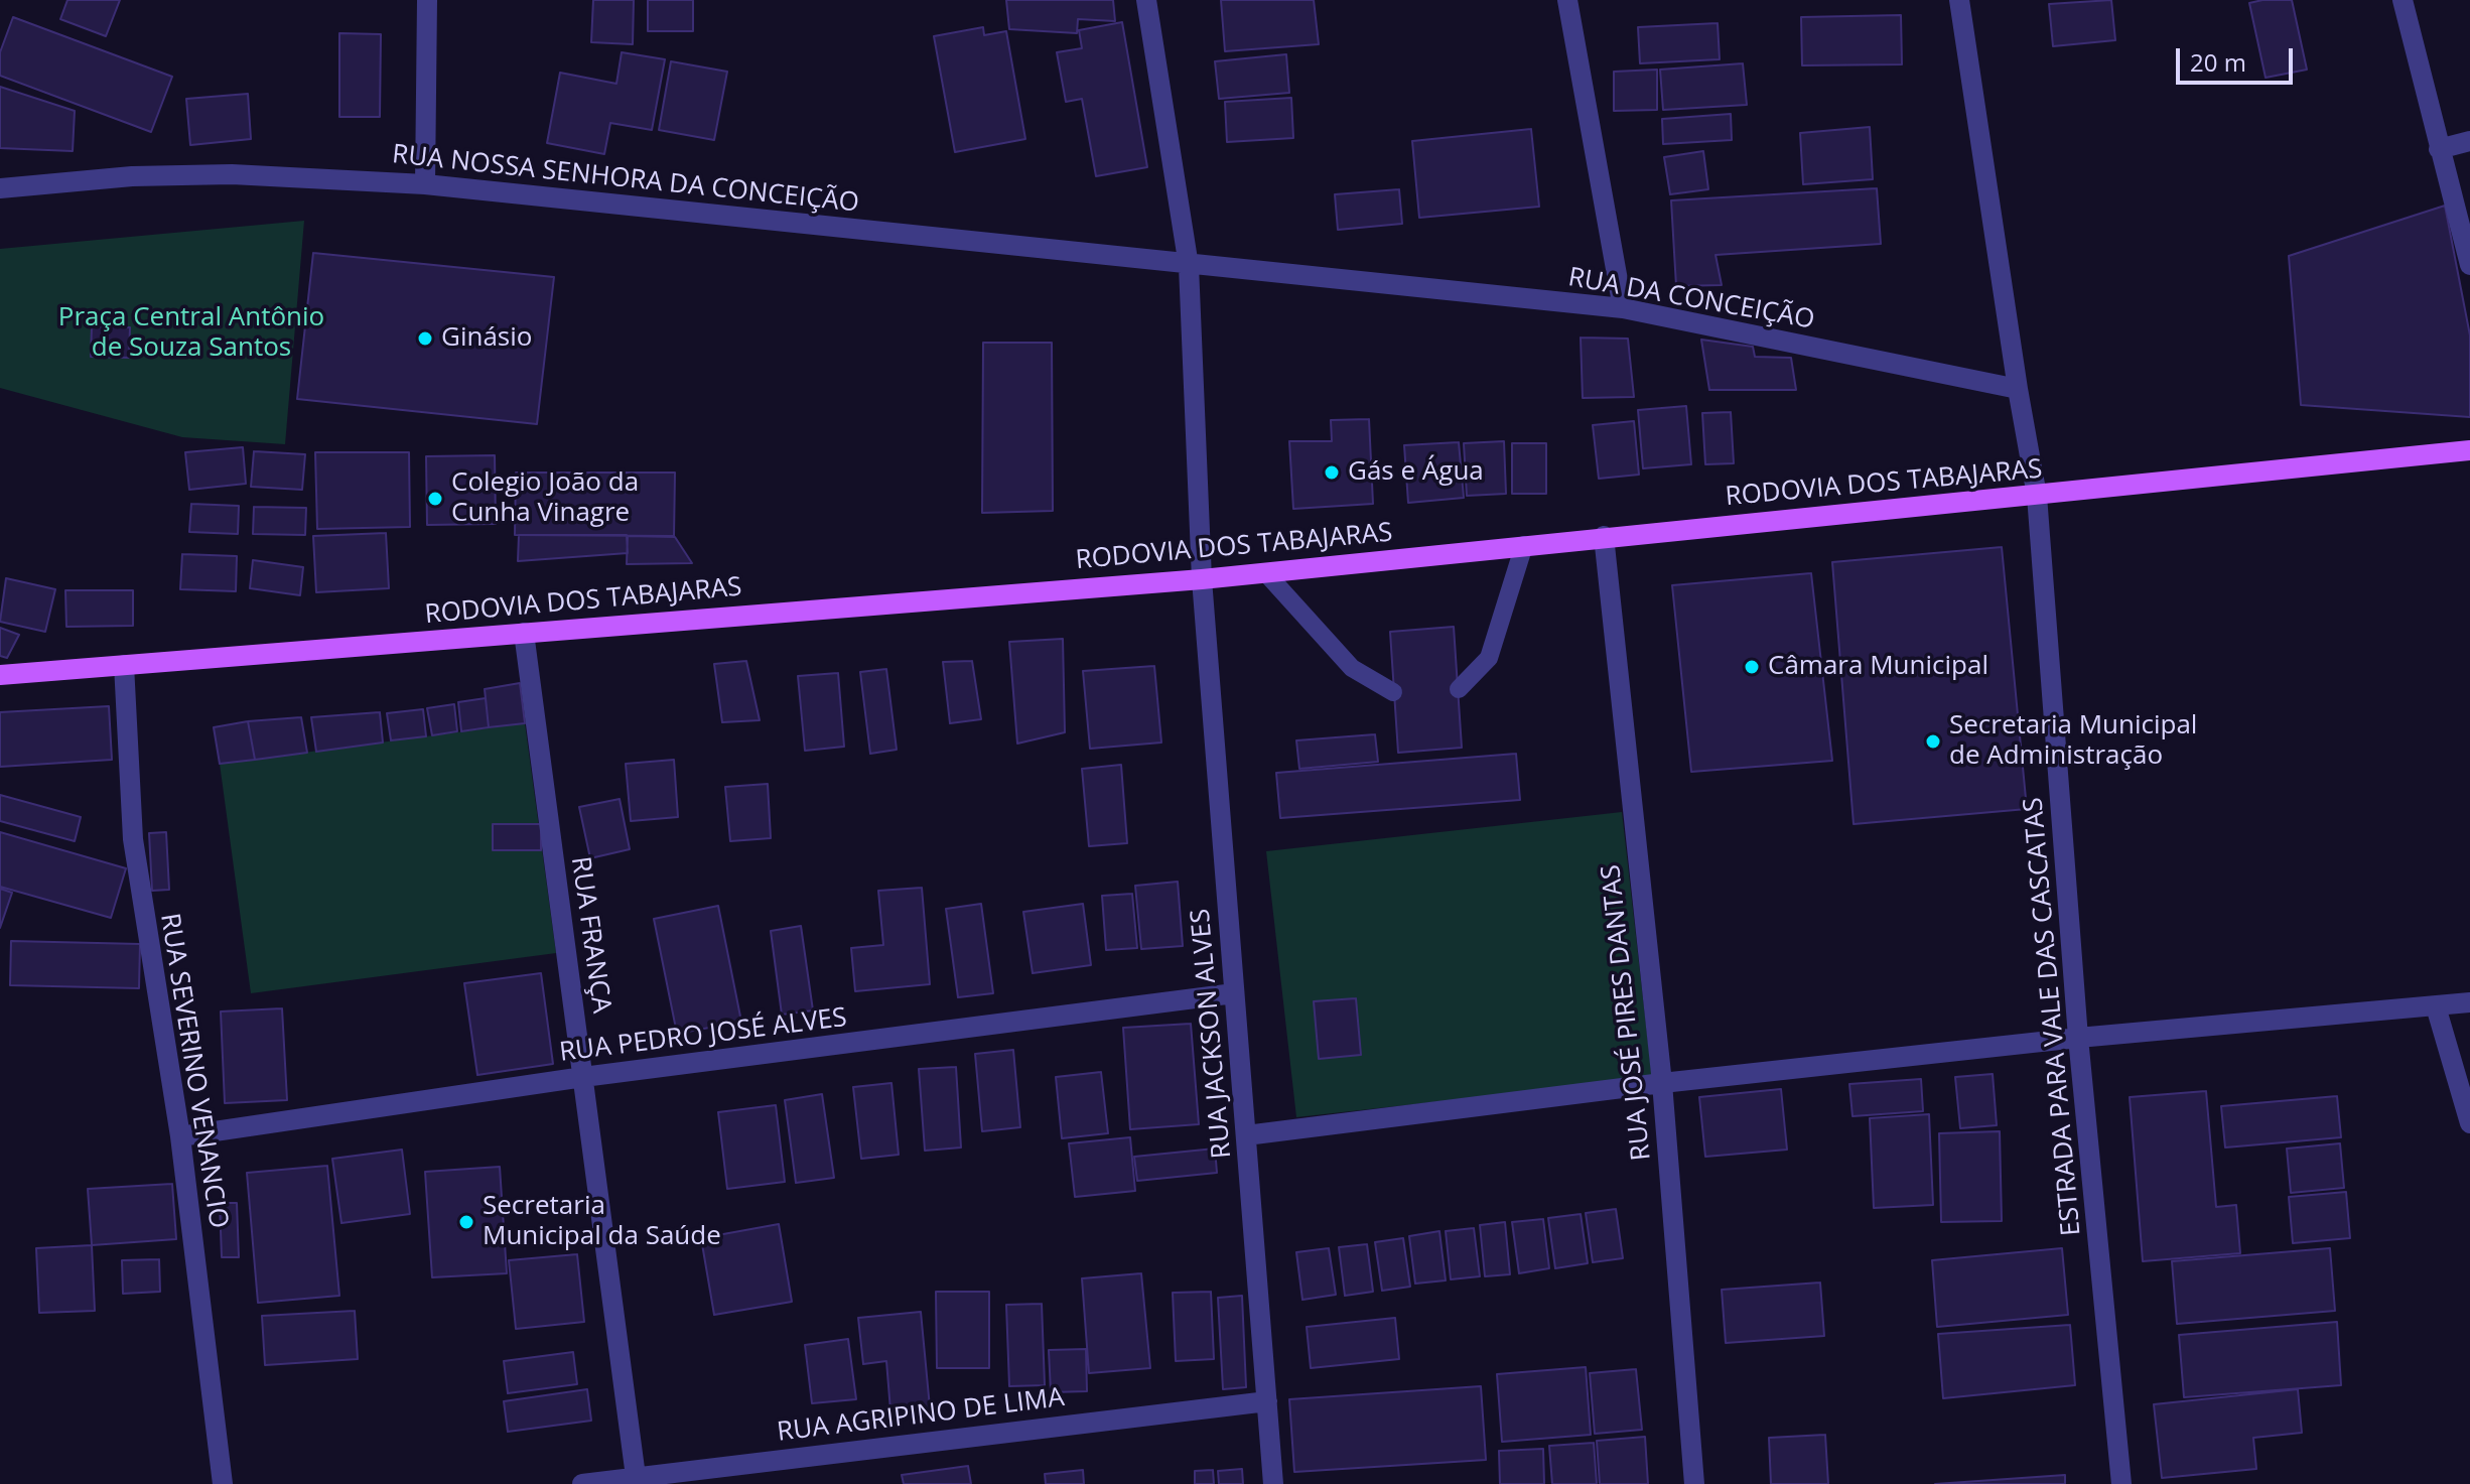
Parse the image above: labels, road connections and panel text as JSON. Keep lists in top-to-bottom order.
{
  "streets": {
    "main road": ["RODOVIA DOS TABAJARAS"],
    "street": [
      "RUA NOSSA SENHORA DA CONCEIÇÃO",
      "RUA DA CONCEIÇÃO",
      "RUA FRANÇA",
      "RUA JOSÉ PIRES DANTAS",
      "ESTRADA PARA VALE DAS CASCATAS",
      "RUA JACKSON ALVES",
      "RUA PEDRO JOSÉ ALVES",
      "RUA SEVERINO VENANCIO",
      "RUA AGRIPINO DE LIMA"
    ]
  },
  "crossings": [
    ["RUA NOSSA SENHORA DA CONCEIÇÃO", "RUA DA CONCEIÇÃO"],
    ["RUA NOSSA SENHORA DA CONCEIÇÃO", "RUA JACKSON ALVES"],
    ["RODOVIA DOS TABAJARAS", "RUA FRANÇA"],
    ["RODOVIA DOS TABAJARAS", "RUA JOSÉ PIRES DANTAS"],
    ["RODOVIA DOS TABAJARAS", "ESTRADA PARA VALE DAS CASCATAS"],
    ["RODOVIA DOS TABAJARAS", "RUA JACKSON ALVES"],
    ["RODOVIA DOS TABAJARAS", "RUA SEVERINO VENANCIO"],
    ["RUA FRANÇA", "RUA PEDRO JOSÉ ALVES"],
    ["RUA FRANÇA", "RUA AGRIPINO DE LIMA"],
    ["RUA JACKSON ALVES", "RUA PEDRO JOSÉ ALVES"],
    ["RUA JACKSON ALVES", "RUA AGRIPINO DE LIMA"],
    ["RUA PEDRO JOSÉ ALVES", "RUA SEVERINO VENANCIO"]
  ],
  "parks": ["Praça Central Antônio de Souza Santos"],
  "places": [
    "Ginásio",
    "Gás e Água",
    "Colegio João da Cunha Vinagre",
    "Câmara Municipal",
    "Secretaria Municipal de Administração",
    "Secretaria Municipal da Saúde"
  ],
  "scale_bar": "20 m"
}
